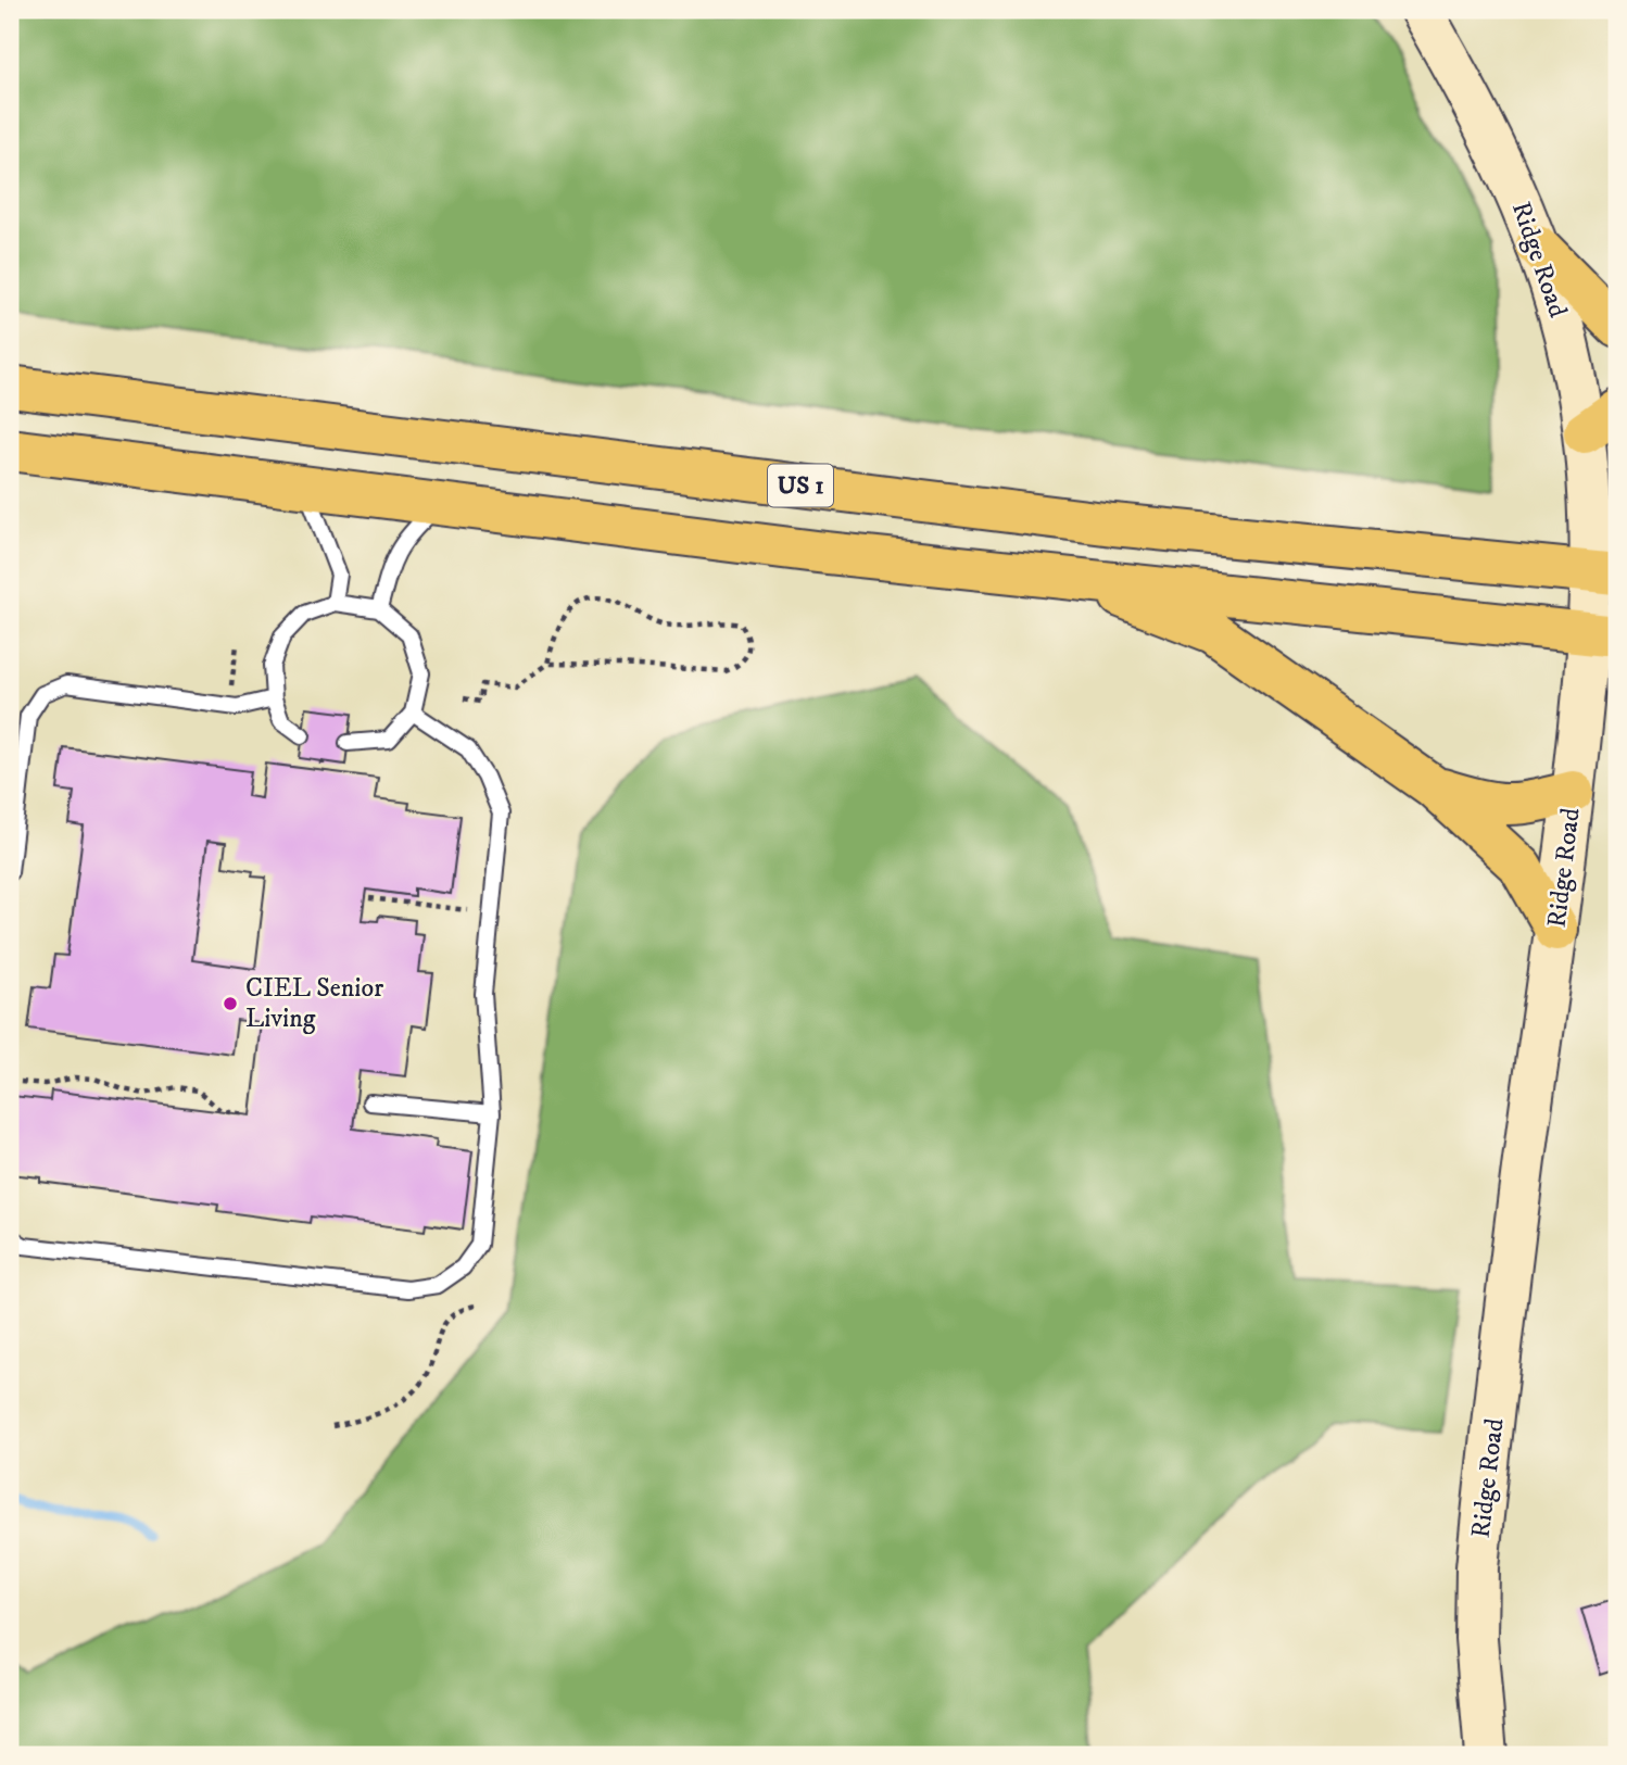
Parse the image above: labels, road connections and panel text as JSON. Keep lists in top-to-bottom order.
{
  "streets": {
    "highway": ["US 1"],
    "street": ["Ridge Road"]
  },
  "crossings": [
    ["Ridge Road", "US 1"]
  ],
  "places": ["CIEL Senior Living"]
}
